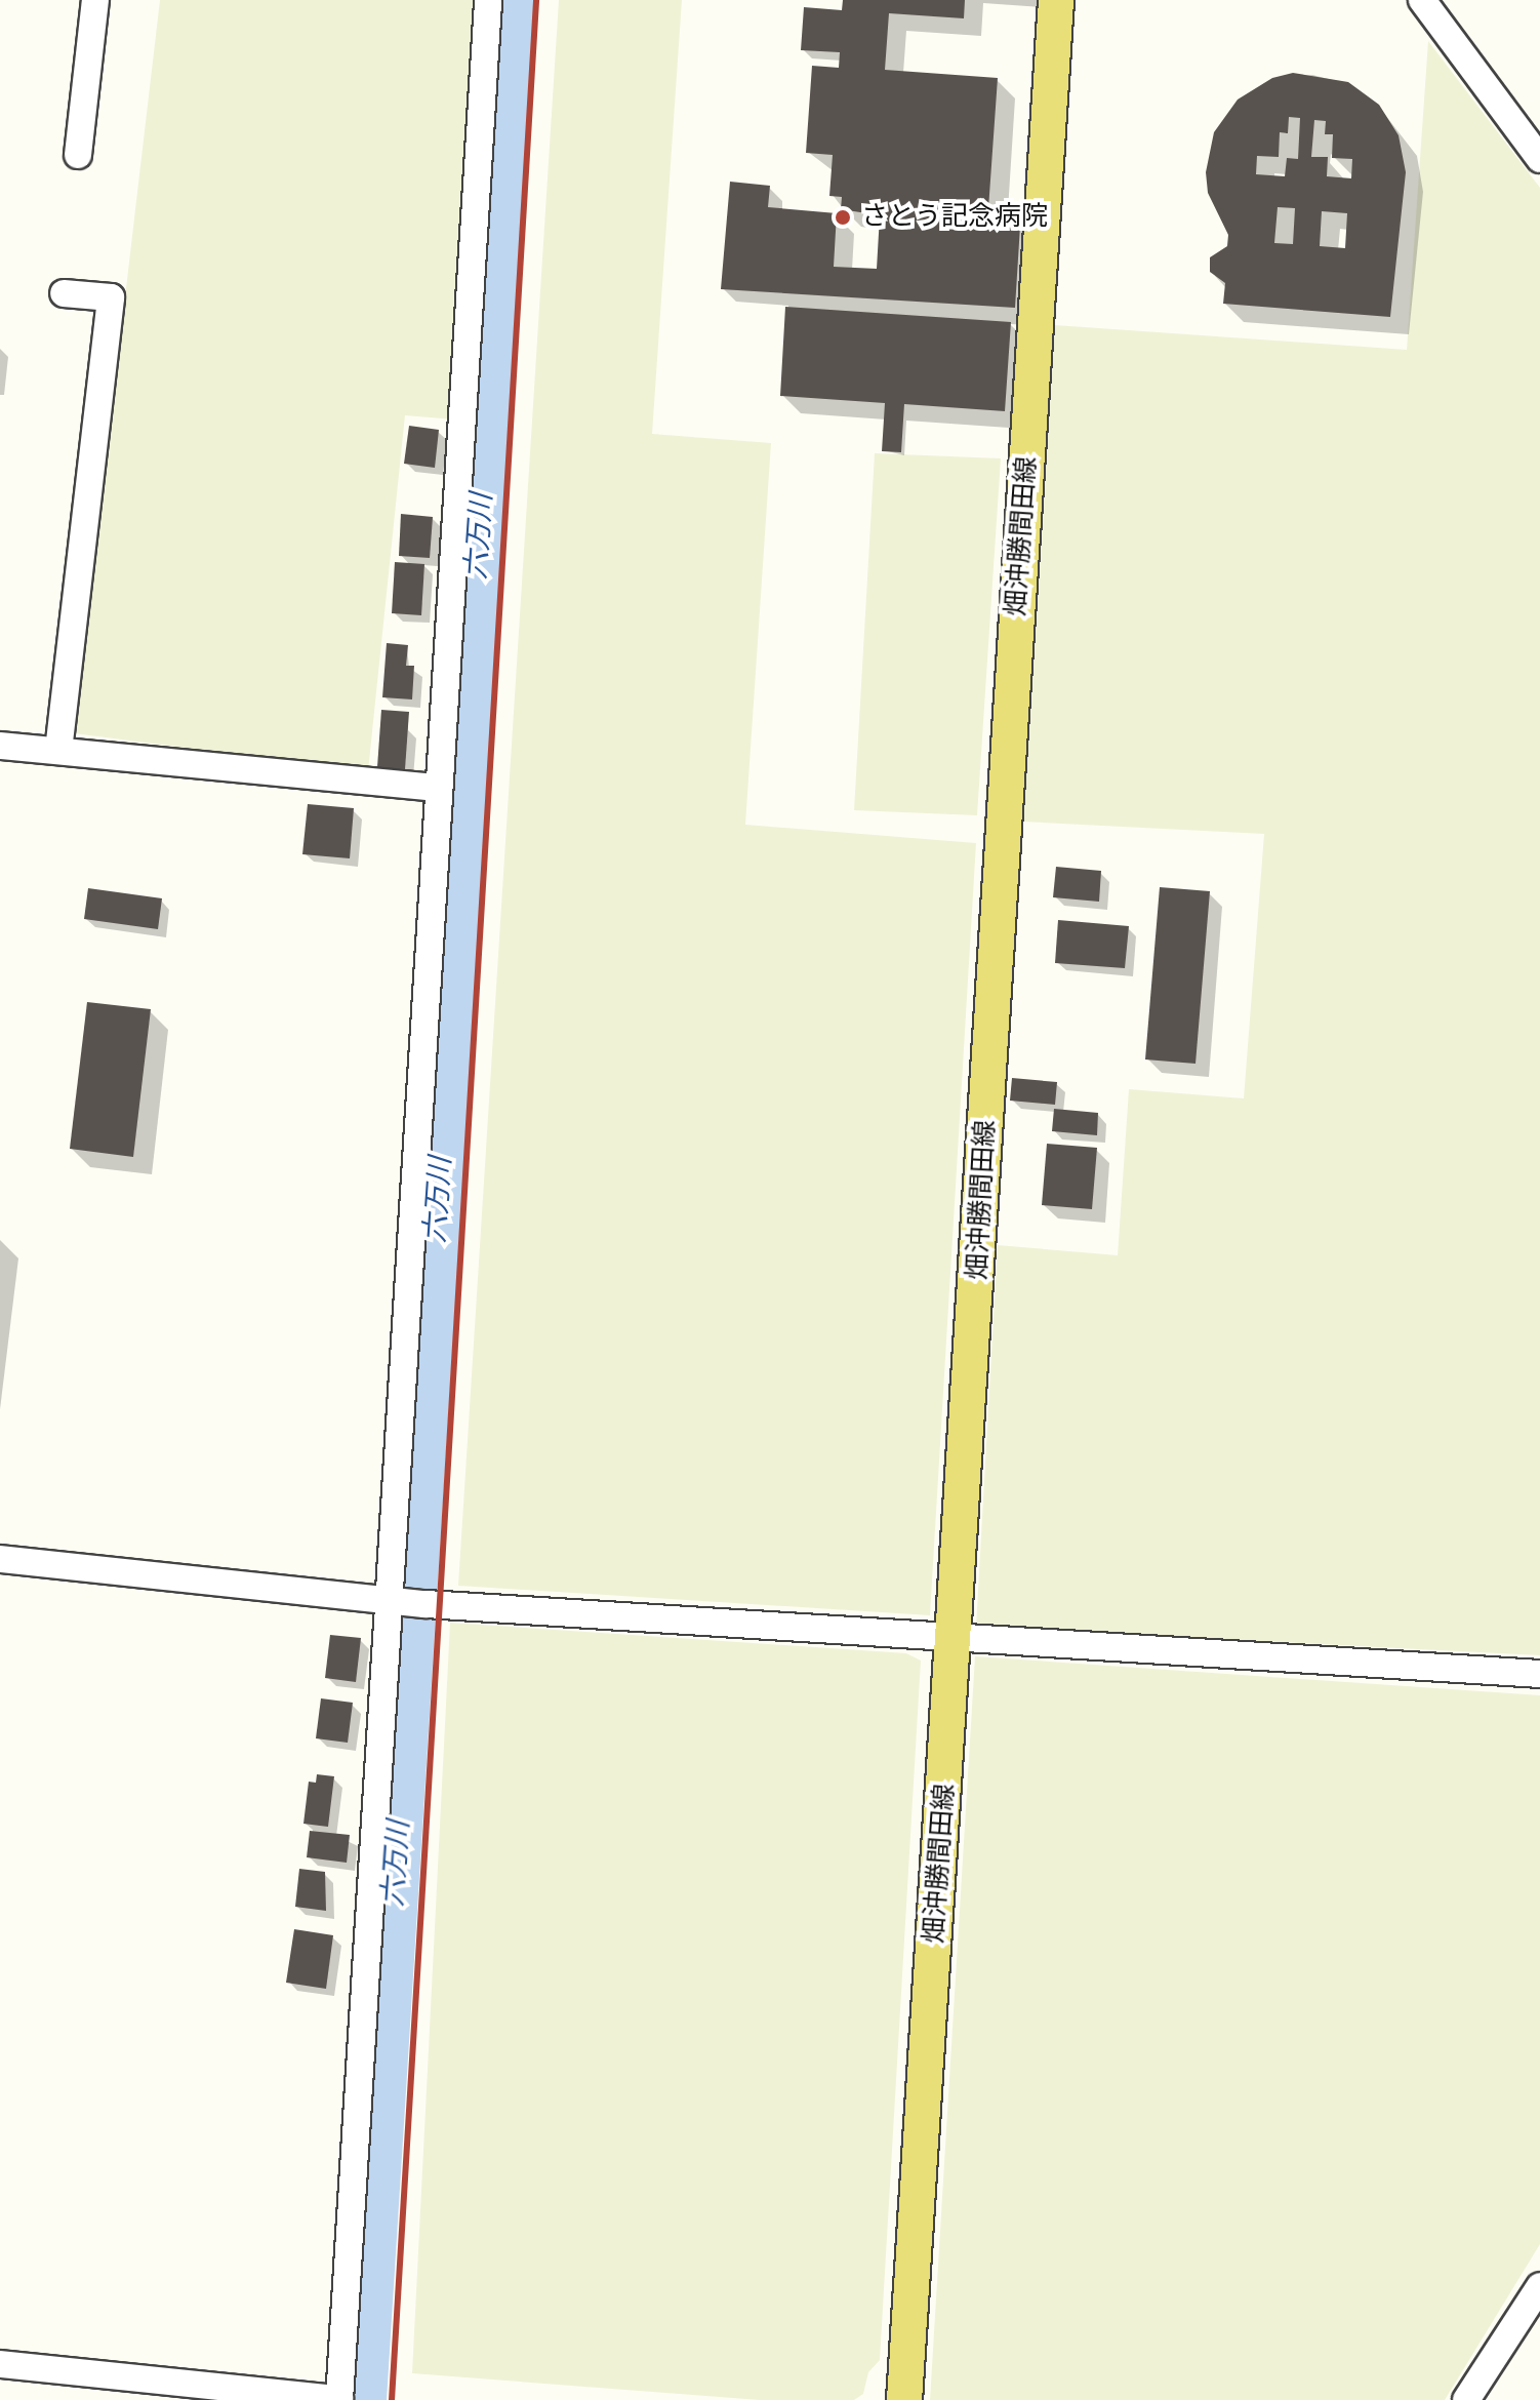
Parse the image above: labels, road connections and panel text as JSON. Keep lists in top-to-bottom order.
{
  "streets": {
    "main road": ["畑沖勝間田線"]
  },
  "water": ["六万川"],
  "places": ["さとう記念病院"]
}
